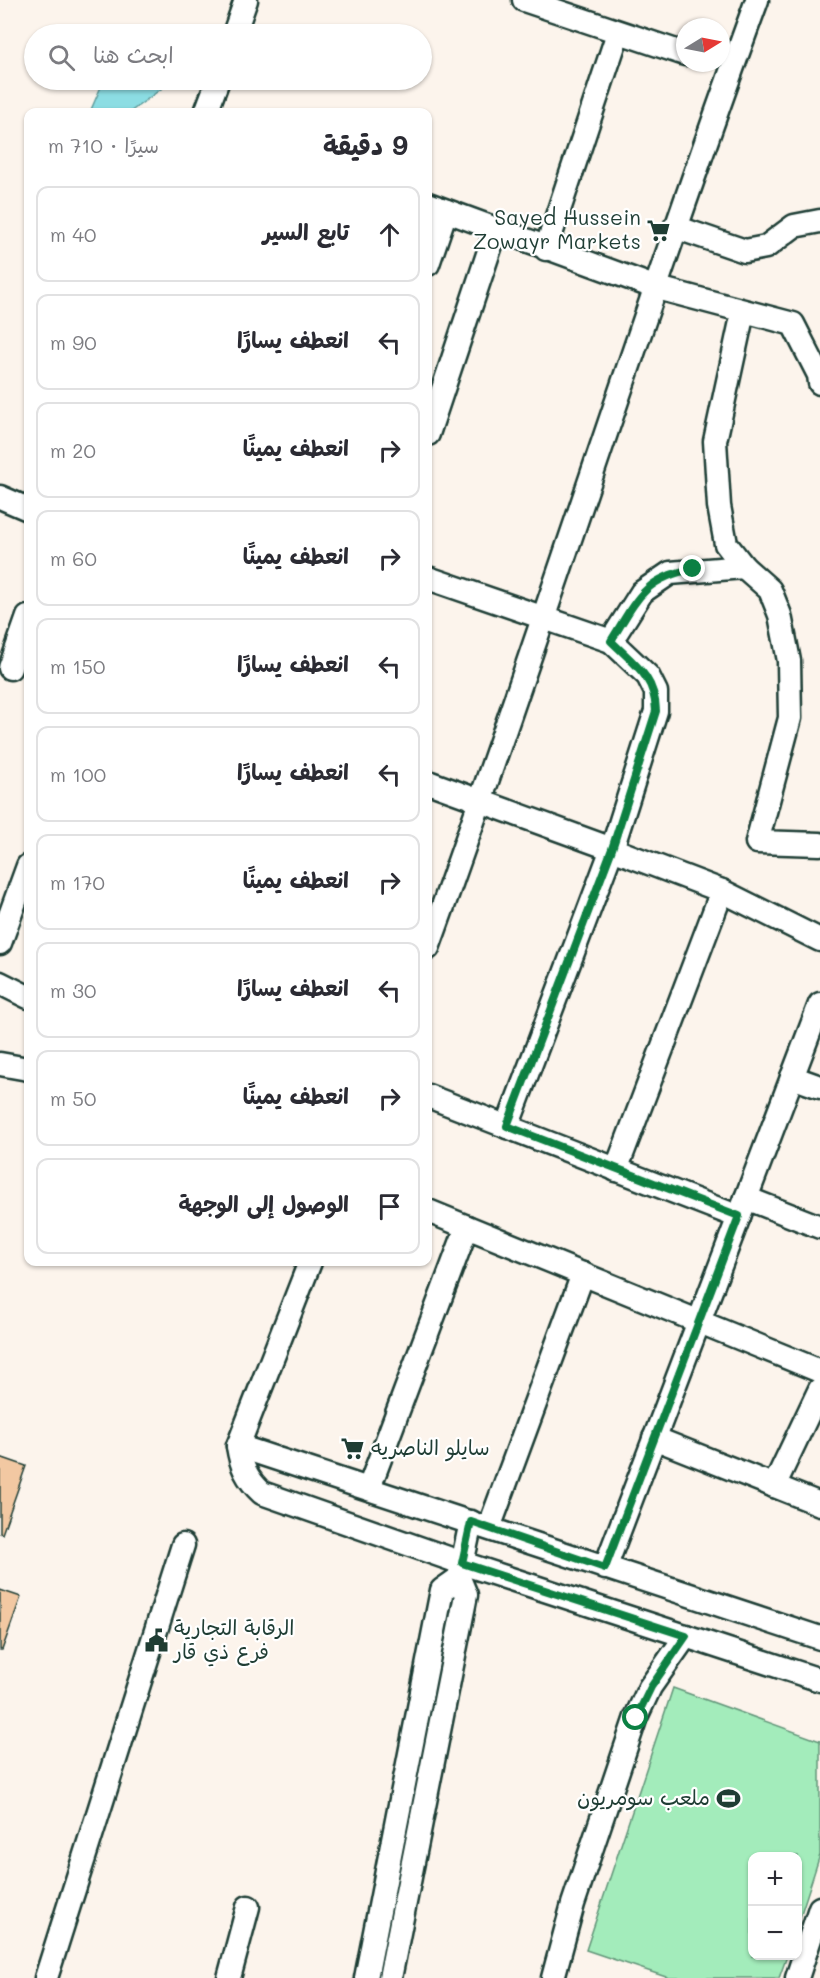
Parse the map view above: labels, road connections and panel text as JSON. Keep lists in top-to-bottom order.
{
  "places": {
    "supermarket": ["Sayed Hussein Zowayr Markets", "سايلو الناصريه"],
    "public building": ["الرقابة التجارية فرع ذي قار"],
    "sports": ["ملعب سومريون"]
  },
  "north": "right",
  "page": {
    "search": "ابحث هنا",
    "heading": ["9 دقيقة", "سيرًا · 710 m"],
    "list": [
      ["تابع السير", "40 m"],
      ["انعطف يسارًا", "90 m"],
      ["انعطف يمينًا", "20 m"],
      ["انعطف يمينًا", "60 m"],
      ["انعطف يسارًا", "150 m"],
      ["انعطف يسارًا", "100 m"],
      ["انعطف يمينًا", "170 m"],
      ["انعطف يسارًا", "30 m"],
      ["انعطف يمينًا", "50 m"],
      "الوصول إلى الوجهة"
    ],
    "map_buttons": ["+", "−"]
  }
}
